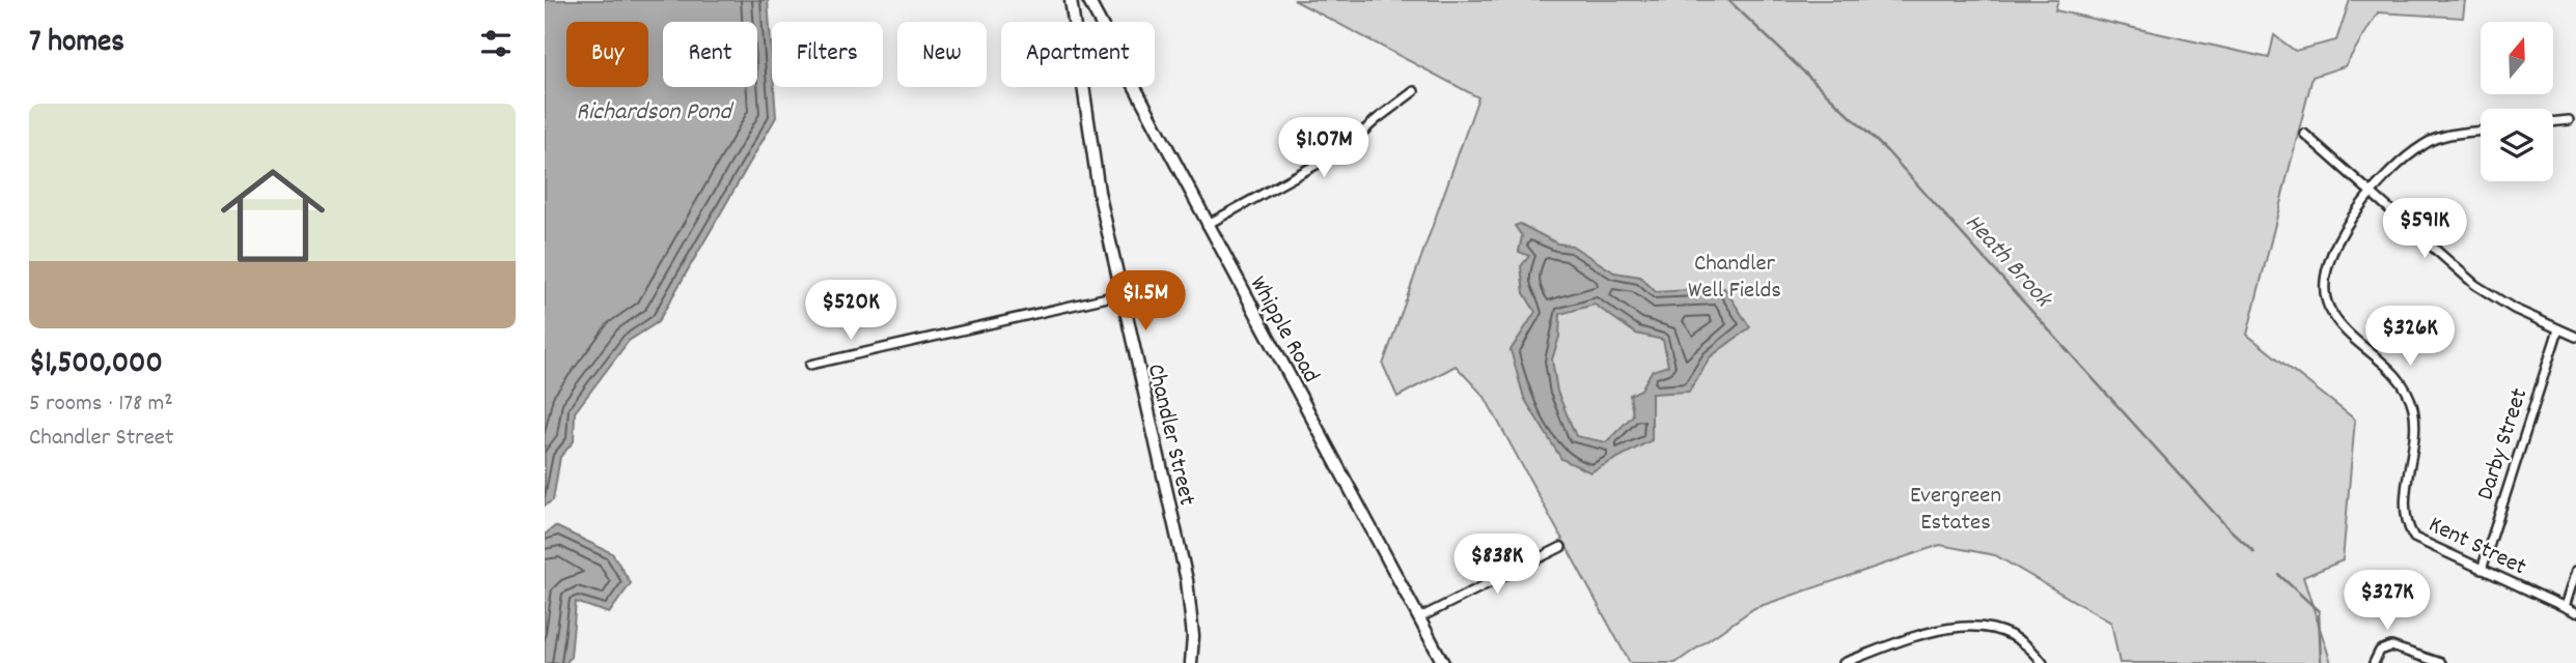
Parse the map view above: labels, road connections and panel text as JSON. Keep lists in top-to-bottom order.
{
  "streets": {
    "street": [
      "Whipple Road",
      "Chandler Street",
      "Darby Street",
      "Kent Street"
    ]
  },
  "crossings": [
    ["Darby Street", "Kent Street"]
  ],
  "water": ["Richardson Pond", "Heath Brook"],
  "parks": ["Chandler Well Fields", "Evergreen Estates"],
  "north": "top",
  "page": {
    "heading": "7 homes",
    "chip": [
      "Buy",
      "Rent",
      "Filters",
      "New",
      "Apartment"
    ],
    "list": [
      {
        "name": "$1,500,000",
        "note": "5 rooms · 178 m² · Chandler Street"
      }
    ],
    "price": [
      "$1.07M",
      "$591K",
      "$1.5M",
      "$520K",
      "$326K",
      "$838K",
      "$327K"
    ]
  }
}
